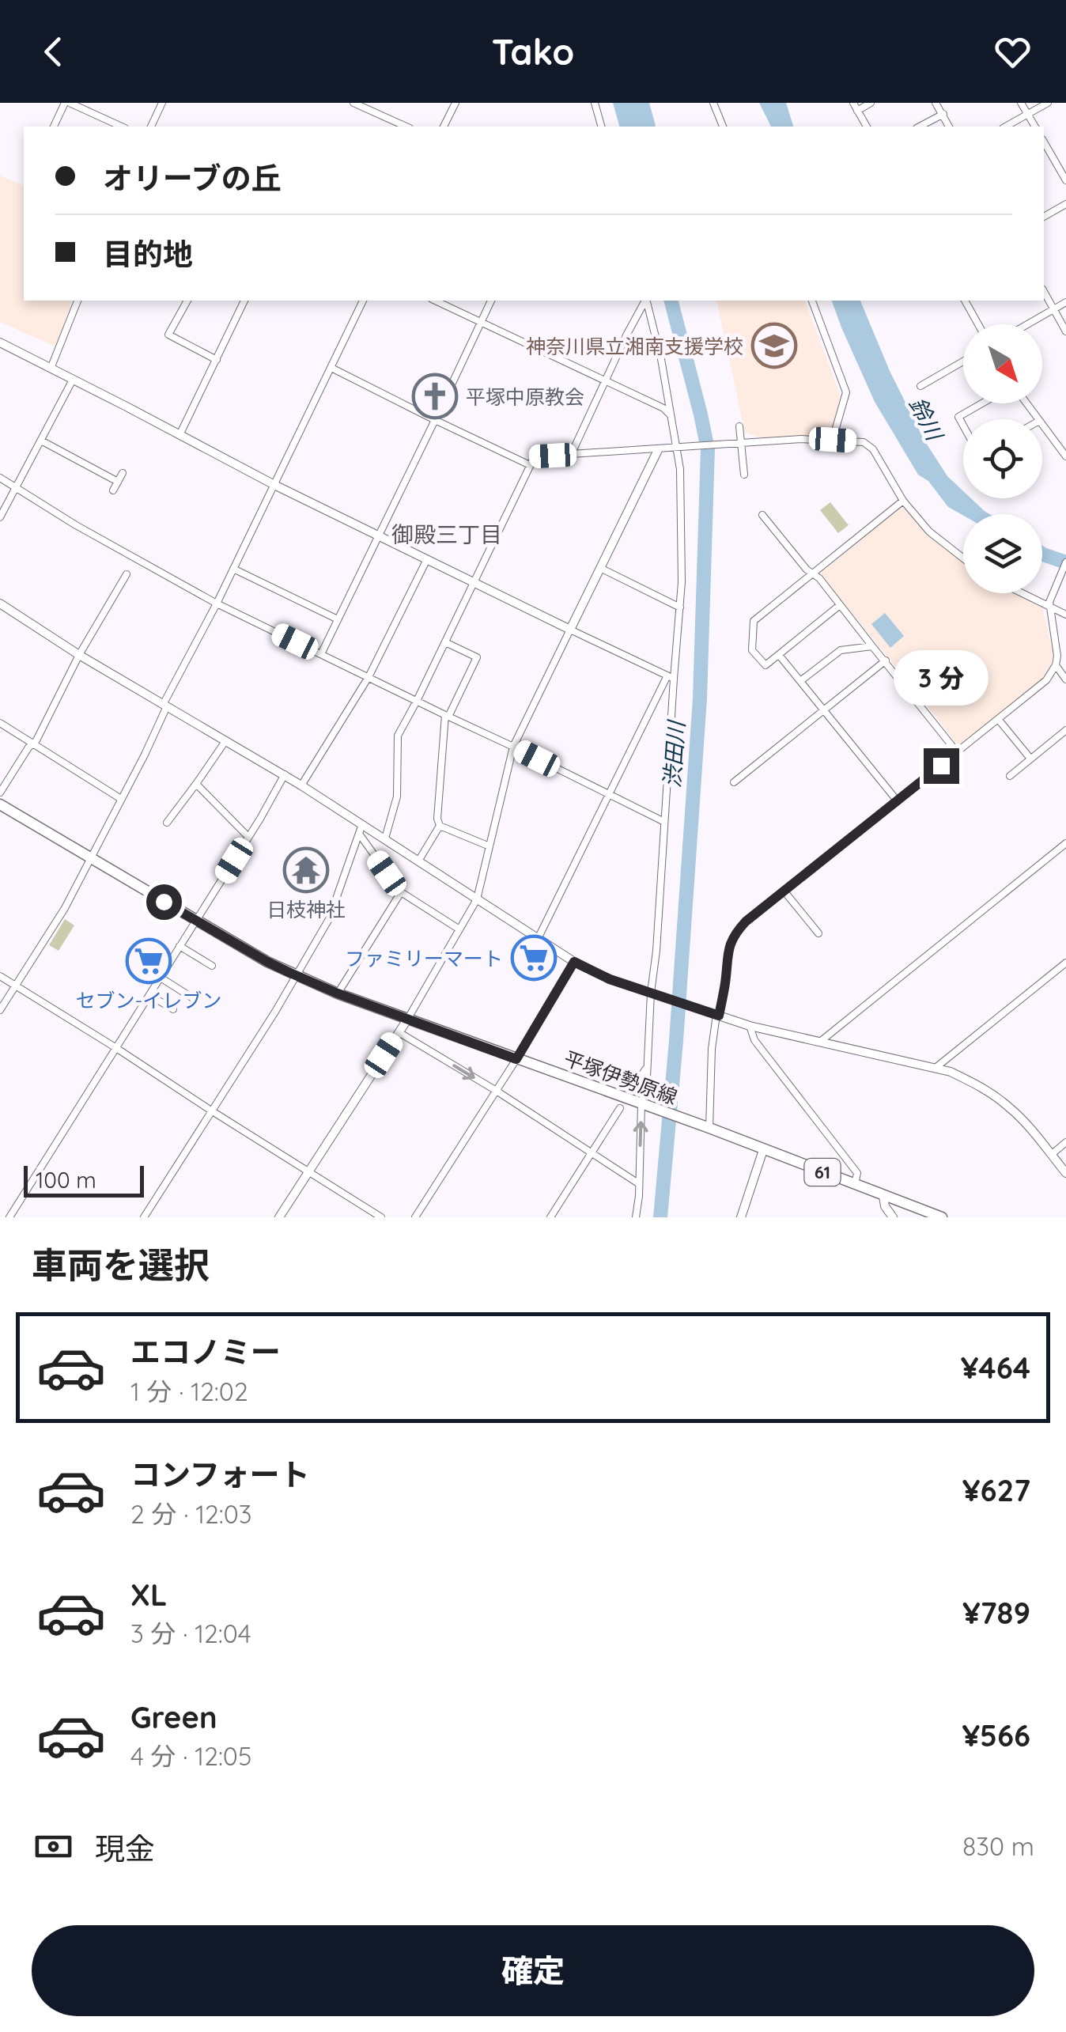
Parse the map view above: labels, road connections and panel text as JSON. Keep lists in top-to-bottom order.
{
  "streets": {
    "main road": ["平塚伊勢原線", "61"]
  },
  "districts": ["御殿三丁目"],
  "water": ["鈴川", "渋田川"],
  "places": {
    "school or university": ["神奈川県立湘南支援学校"],
    "church": ["平塚中原教会"],
    "temple": ["日枝神社"],
    "supermarket": ["ファミリーマート", "セブン-イレブン"]
  },
  "scale_bar": "100 m",
  "north": "bottom right",
  "page": {
    "header": "Tako",
    "banner": ["オリーブの丘", "目的地"],
    "bubble": "3 分",
    "scale": "100 m",
    "heading": "車両を選択",
    "list": [
      {
        "name": "エコノミー",
        "note": "1 分 · 12:02",
        "value": "¥464"
      },
      {
        "name": "コンフォート",
        "note": "2 分 · 12:03",
        "value": "¥627"
      },
      {
        "name": "XL",
        "note": "3 分 · 12:04",
        "value": "¥789"
      },
      {
        "name": "Green",
        "note": "4 分 · 12:05",
        "value": "¥566"
      }
    ],
    "pay": ["現金", "830 m"],
    "buttons": "確定"
  }
}
